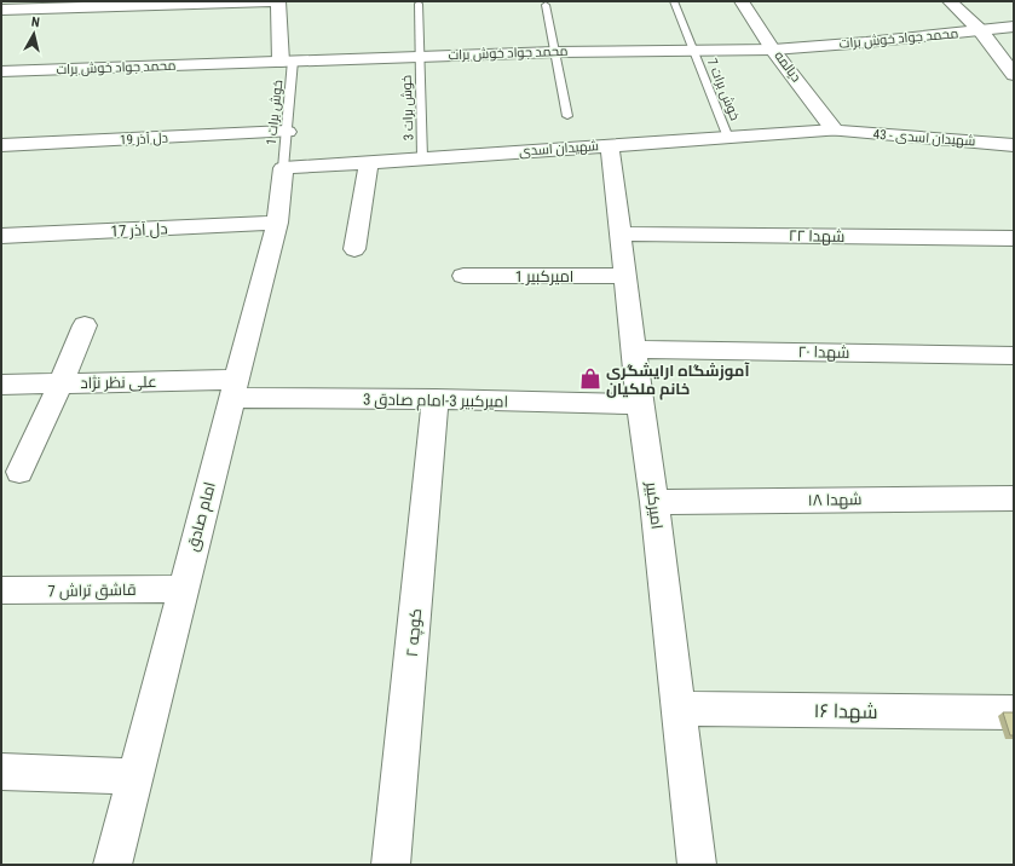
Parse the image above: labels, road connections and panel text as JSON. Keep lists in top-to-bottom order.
{
  "streets": {
    "street": [
      "محمد جواد خوش برات",
      "دیالمه",
      "شهیدان اسدی - 43",
      "دل آذر 19",
      "شهیدان اسدی",
      "دل آذر 17",
      "شهدا ۲۲",
      "امیرکبیر 1",
      "شهدا ۲۰",
      "علی نظر نژاد",
      "امیرکبیر 3-امام صادق 3",
      "شهدا ۱۸",
      "امیرکبیر",
      "امام صادق",
      "قاشق تراش 7",
      "کوچه ۲",
      "شهدا ۱۶"
    ],
    "lane": ["خوش برات 7", "خوش برات 3", "خوش برات 1"]
  },
  "crossings": [
    ["محمد جواد خوش برات", "دیالمه"],
    ["محمد جواد خوش برات", "خوش برات 7"],
    ["محمد جواد خوش برات", "خوش برات 3"],
    ["محمد جواد خوش برات", "خوش برات 1"],
    ["دیالمه", "شهیدان اسدی - 43"],
    ["دیالمه", "شهیدان اسدی"],
    ["خوش برات 7", "شهیدان اسدی"],
    ["خوش برات 3", "شهیدان اسدی"],
    ["خوش برات 1", "دل آذر 19"],
    ["خوش برات 1", "شهیدان اسدی"],
    ["خوش برات 1", "امام صادق"],
    ["شهیدان اسدی - 43", "شهیدان اسدی"],
    ["شهیدان اسدی", "امیرکبیر"],
    ["شهیدان اسدی", "امام صادق"],
    ["دل آذر 17", "امام صادق"],
    ["شهدا ۲۲", "امیرکبیر"],
    ["امیرکبیر 1", "امیرکبیر"],
    ["شهدا ۲۰", "امیرکبیر"],
    ["علی نظر نژاد", "امیرکبیر 3-امام صادق 3"],
    ["علی نظر نژاد", "امام صادق"],
    ["امیرکبیر 3-امام صادق 3", "امیرکبیر"],
    ["امیرکبیر 3-امام صادق 3", "امام صادق"],
    ["امیرکبیر 3-امام صادق 3", "کوچه ۲"],
    ["شهدا ۱۸", "امیرکبیر"],
    ["امیرکبیر", "شهدا ۱۶"],
    ["امام صادق", "قاشق تراش 7"]
  ],
  "places": {
    "shop": ["آموزشگاه ارایشگری خانم ملکیان"]
  },
  "north": "top"
}
